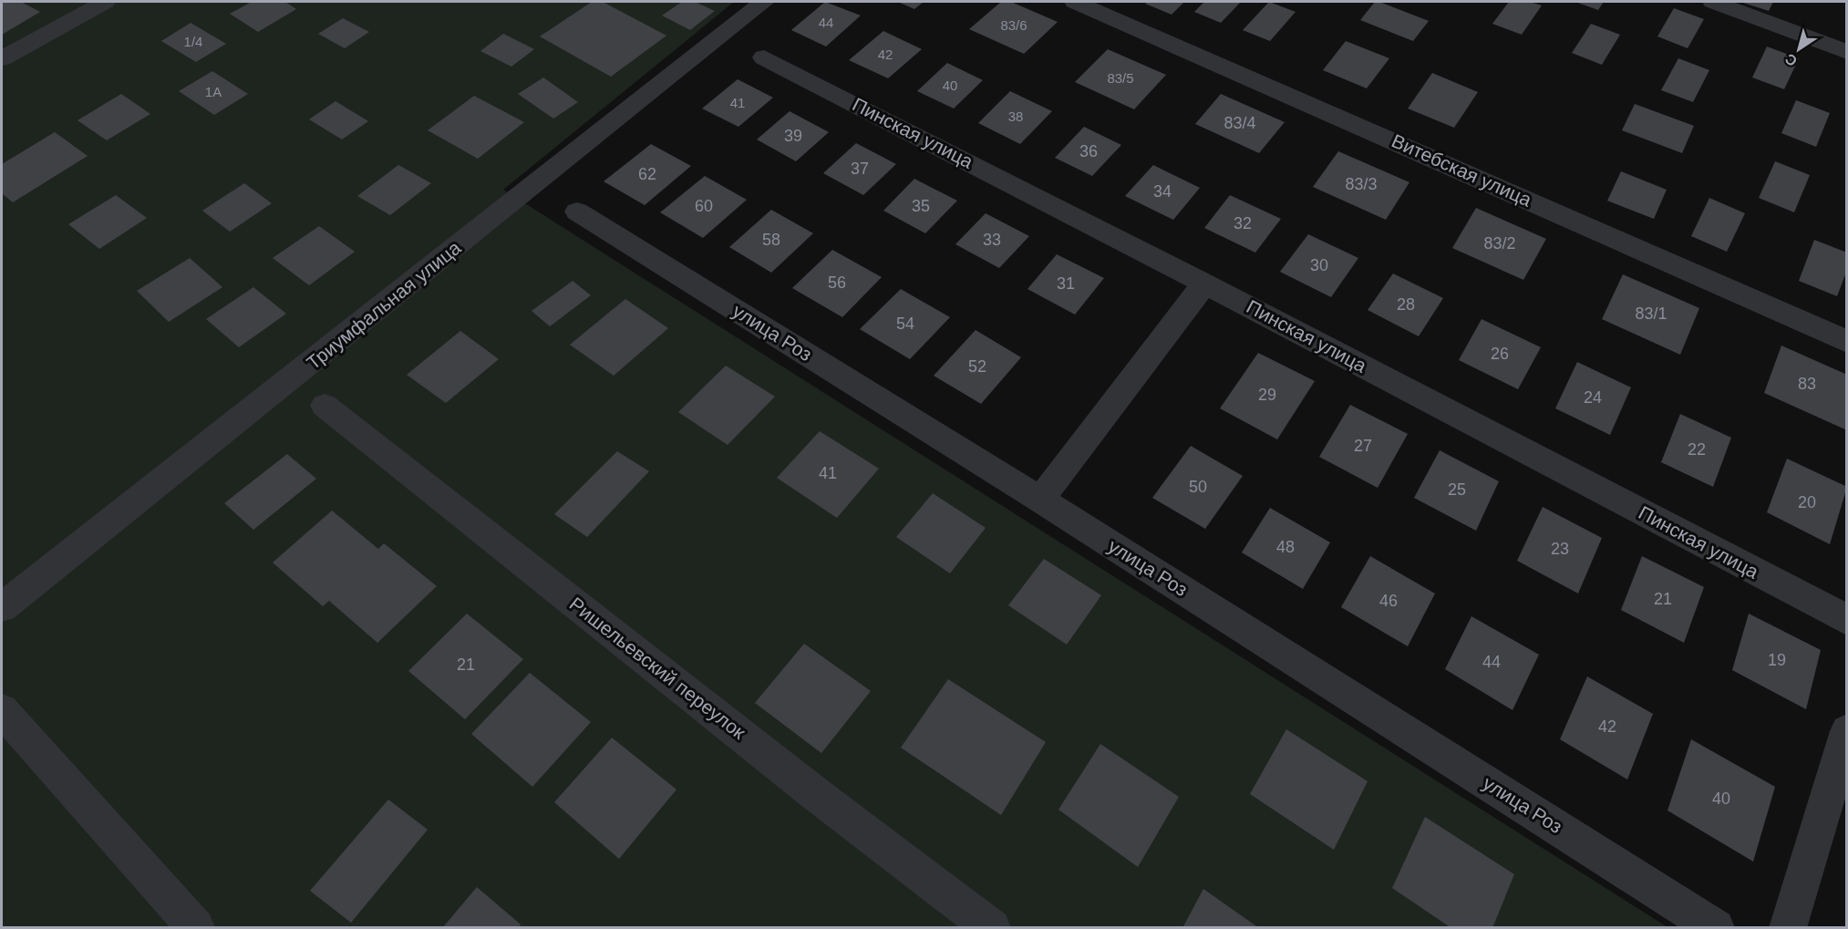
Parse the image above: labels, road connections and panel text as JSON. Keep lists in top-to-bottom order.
{
  "streets": {
    "street": [
      "Пинская улица",
      "Витебская улица",
      "Триумфальная улица",
      "улица Роз",
      "Ришельевский переулок"
    ]
  },
  "house_numbers": [
    "44",
    "83/6",
    "1/4",
    "42",
    "83/5",
    "40",
    "1А",
    "41",
    "38",
    "83/4",
    "39",
    "36",
    "37",
    "62",
    "83/3",
    "34",
    "60",
    "35",
    "32",
    "58",
    "33",
    "83/2",
    "30",
    "56",
    "31",
    "28",
    "83/1",
    "54",
    "26",
    "52",
    "83",
    "29",
    "24",
    "27",
    "22",
    "41",
    "50",
    "25",
    "20",
    "48",
    "23",
    "21",
    "46",
    "19",
    "44",
    "21",
    "42",
    "40"
  ],
  "north": "bottom left"
}
